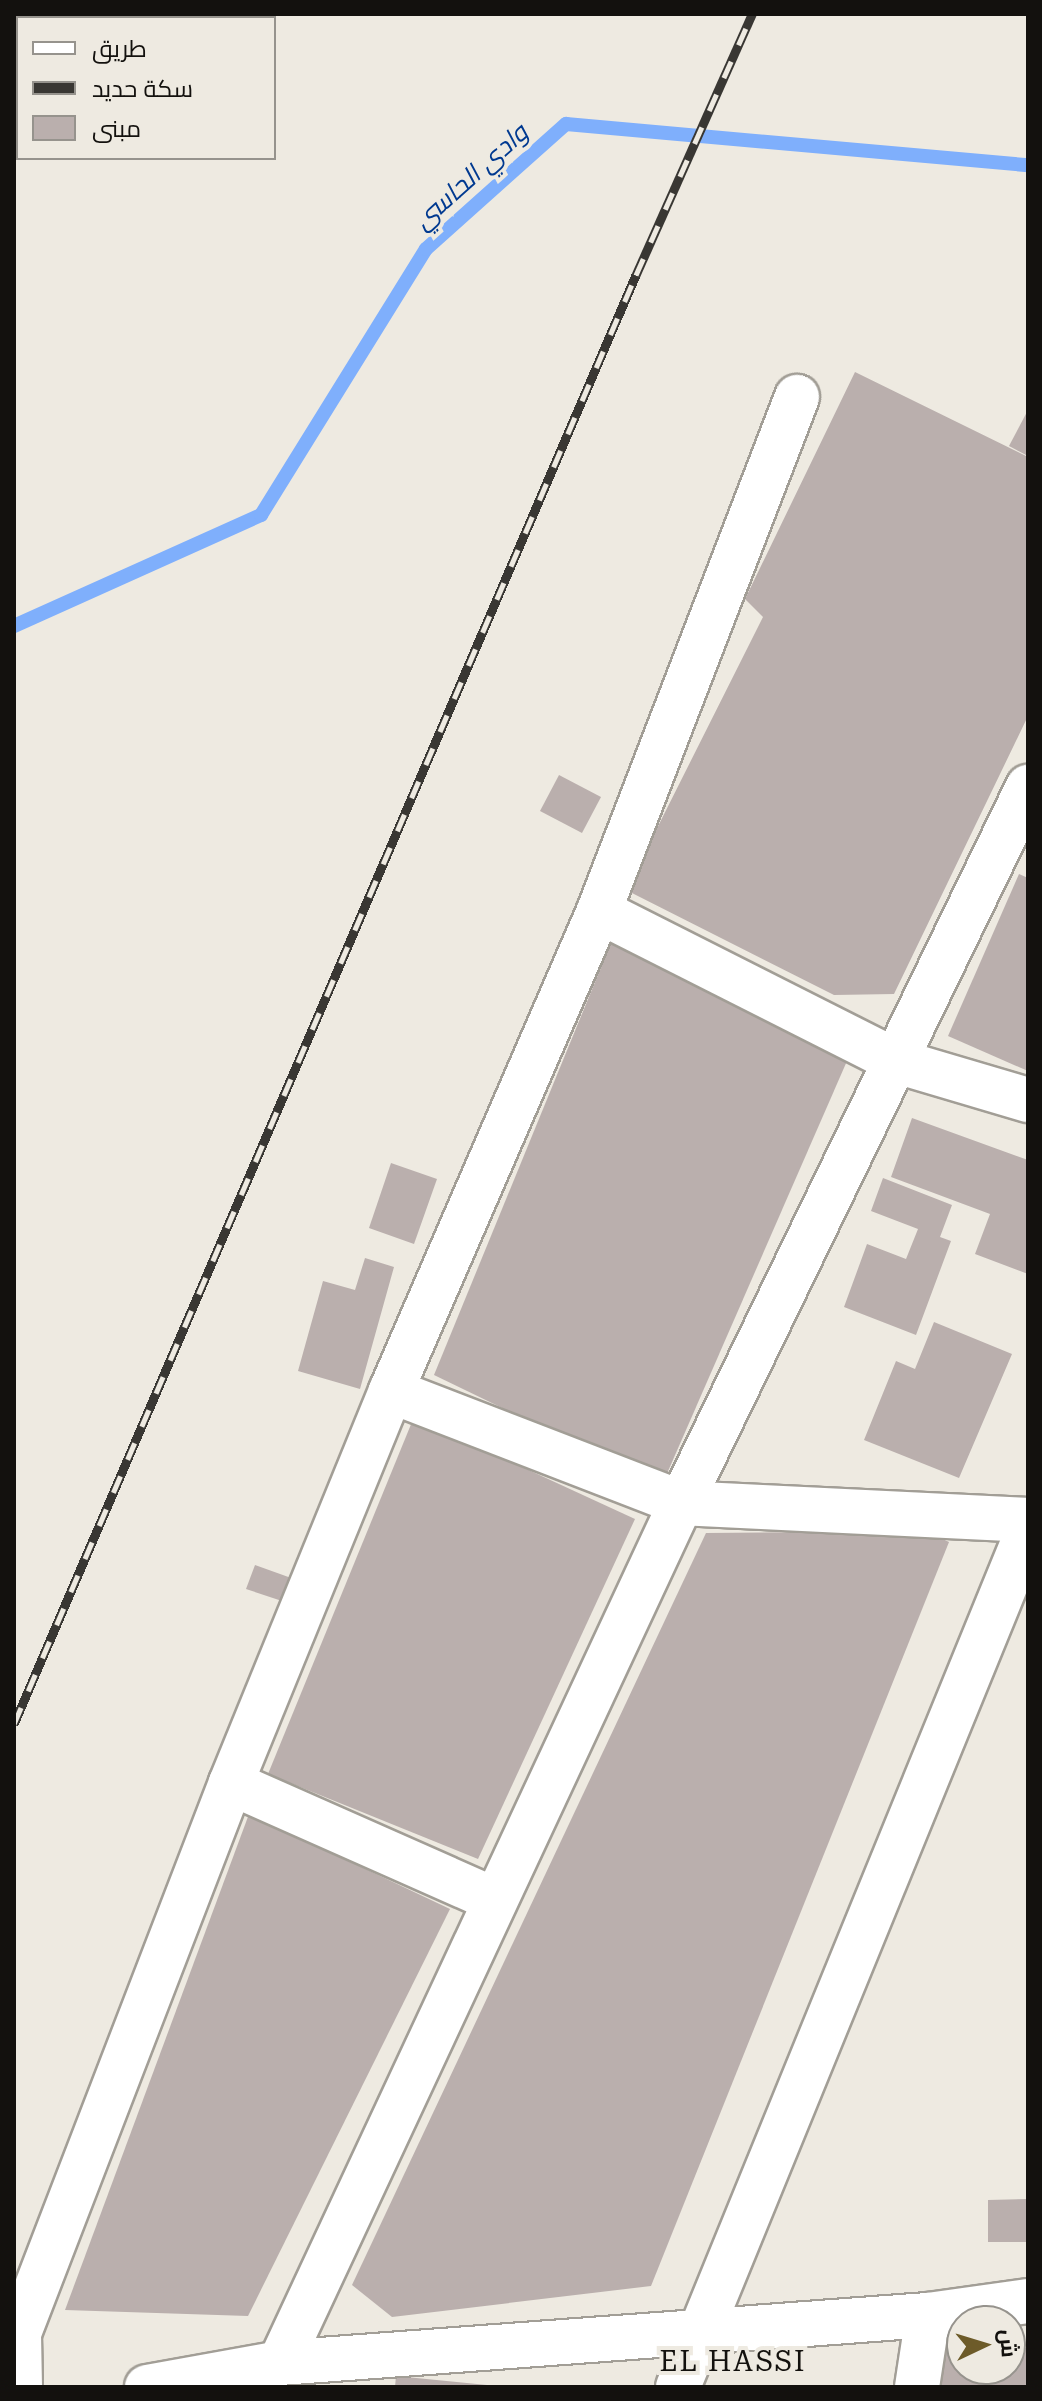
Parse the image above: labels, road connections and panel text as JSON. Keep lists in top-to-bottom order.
{
  "districts": ["EL HASSI"],
  "water": ["وادي الحاسي"],
  "legend": ["طريق", "سكة حديد", "مبنى"],
  "north": "right"
}
